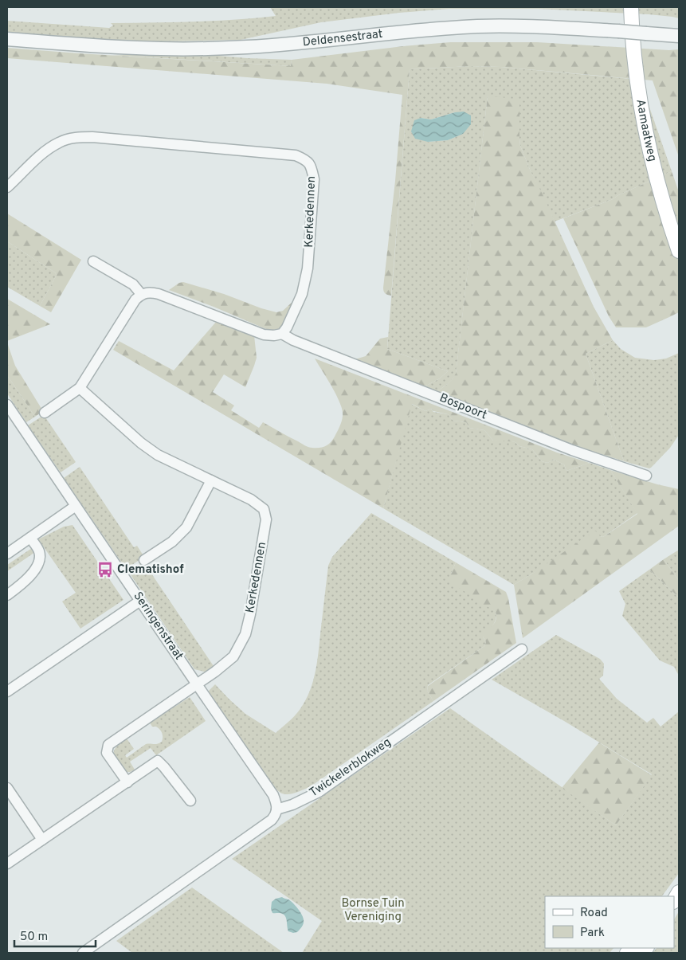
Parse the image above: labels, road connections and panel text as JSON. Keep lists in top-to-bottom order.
{
  "streets": {
    "main road": ["Aamaatweg"],
    "street": [
      "Deldensestraat",
      "Kerkedennen",
      "Bospoort",
      "Seringenstraat",
      "Twickelerblokweg"
    ]
  },
  "crossings": [
    ["Kerkedennen", "Bospoort"],
    ["Kerkedennen", "Seringenstraat"],
    ["Seringenstraat", "Twickelerblokweg"]
  ],
  "parks": ["Bornse Tuin Vereniging"],
  "places": {
    "bus stop": ["Clematishof"]
  },
  "legend": ["Road", "Park"],
  "scale_bar": "50 m"
}
